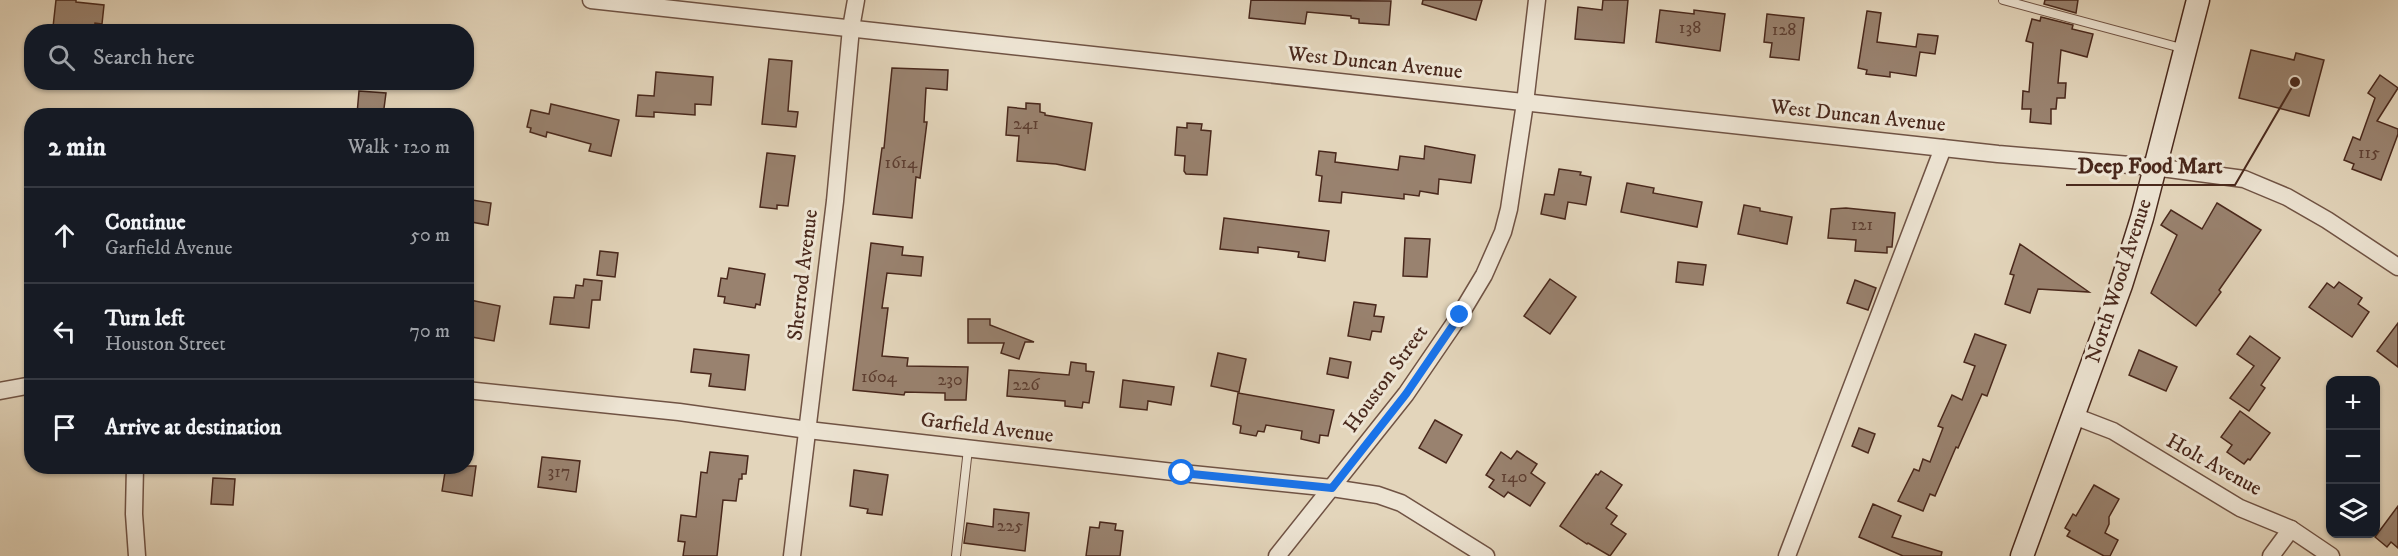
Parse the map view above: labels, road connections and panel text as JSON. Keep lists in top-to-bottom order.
{
  "streets": {
    "main road": ["North Wood Avenue"],
    "street": [
      "West Duncan Avenue",
      "Sherrod Avenue",
      "Houston Street",
      "Garfield Avenue",
      "Holt Avenue"
    ]
  },
  "crossings": [
    ["West Duncan Avenue", "Sherrod Avenue"],
    ["West Duncan Avenue", "North Wood Avenue"],
    ["West Duncan Avenue", "Houston Street"],
    ["Sherrod Avenue", "Garfield Avenue"],
    ["North Wood Avenue", "Holt Avenue"],
    ["Houston Street", "Garfield Avenue"]
  ],
  "places": ["Deep Food Mart"],
  "house_numbers": [
    "138",
    "128",
    "241",
    "115",
    "1614",
    "121",
    "1604",
    "230",
    "226",
    "317",
    "140",
    "225"
  ],
  "page": {
    "search": "Search here",
    "heading": ["2 min", "Walk · 120 m"],
    "list": [
      ["Continue", "Garfield Avenue", "50 m"],
      ["Turn left", "Houston Street", "70 m"],
      "Arrive at destination"
    ],
    "map_buttons": ["+", "−"]
  }
}
